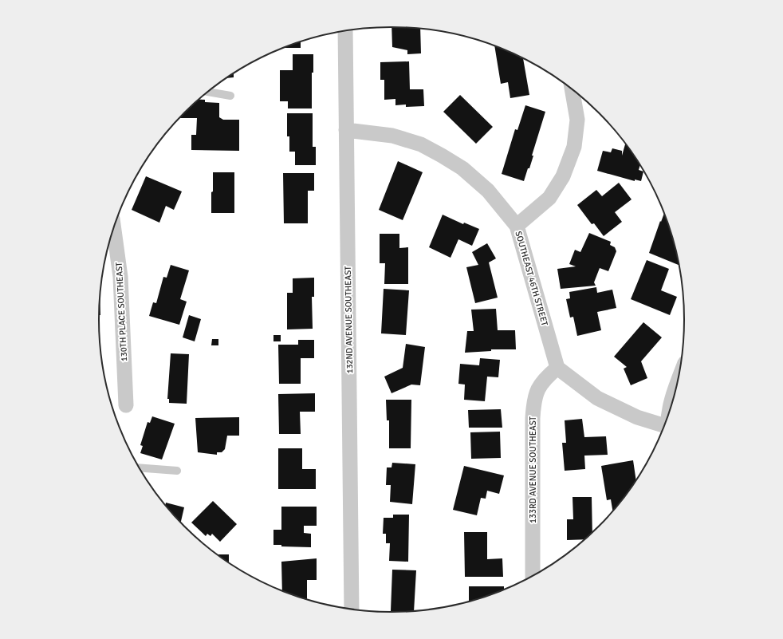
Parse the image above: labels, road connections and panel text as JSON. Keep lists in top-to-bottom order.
{
  "streets": {
    "street": [
      "SOUTHEAST 46TH STREET",
      "130TH PLACE SOUTHEAST",
      "132ND AVENUE SOUTHEAST",
      "133RD AVENUE SOUTHEAST"
    ]
  },
  "crossings": [
    ["SOUTHEAST 46TH STREET", "132ND AVENUE SOUTHEAST"],
    ["SOUTHEAST 46TH STREET", "133RD AVENUE SOUTHEAST"]
  ]
}
